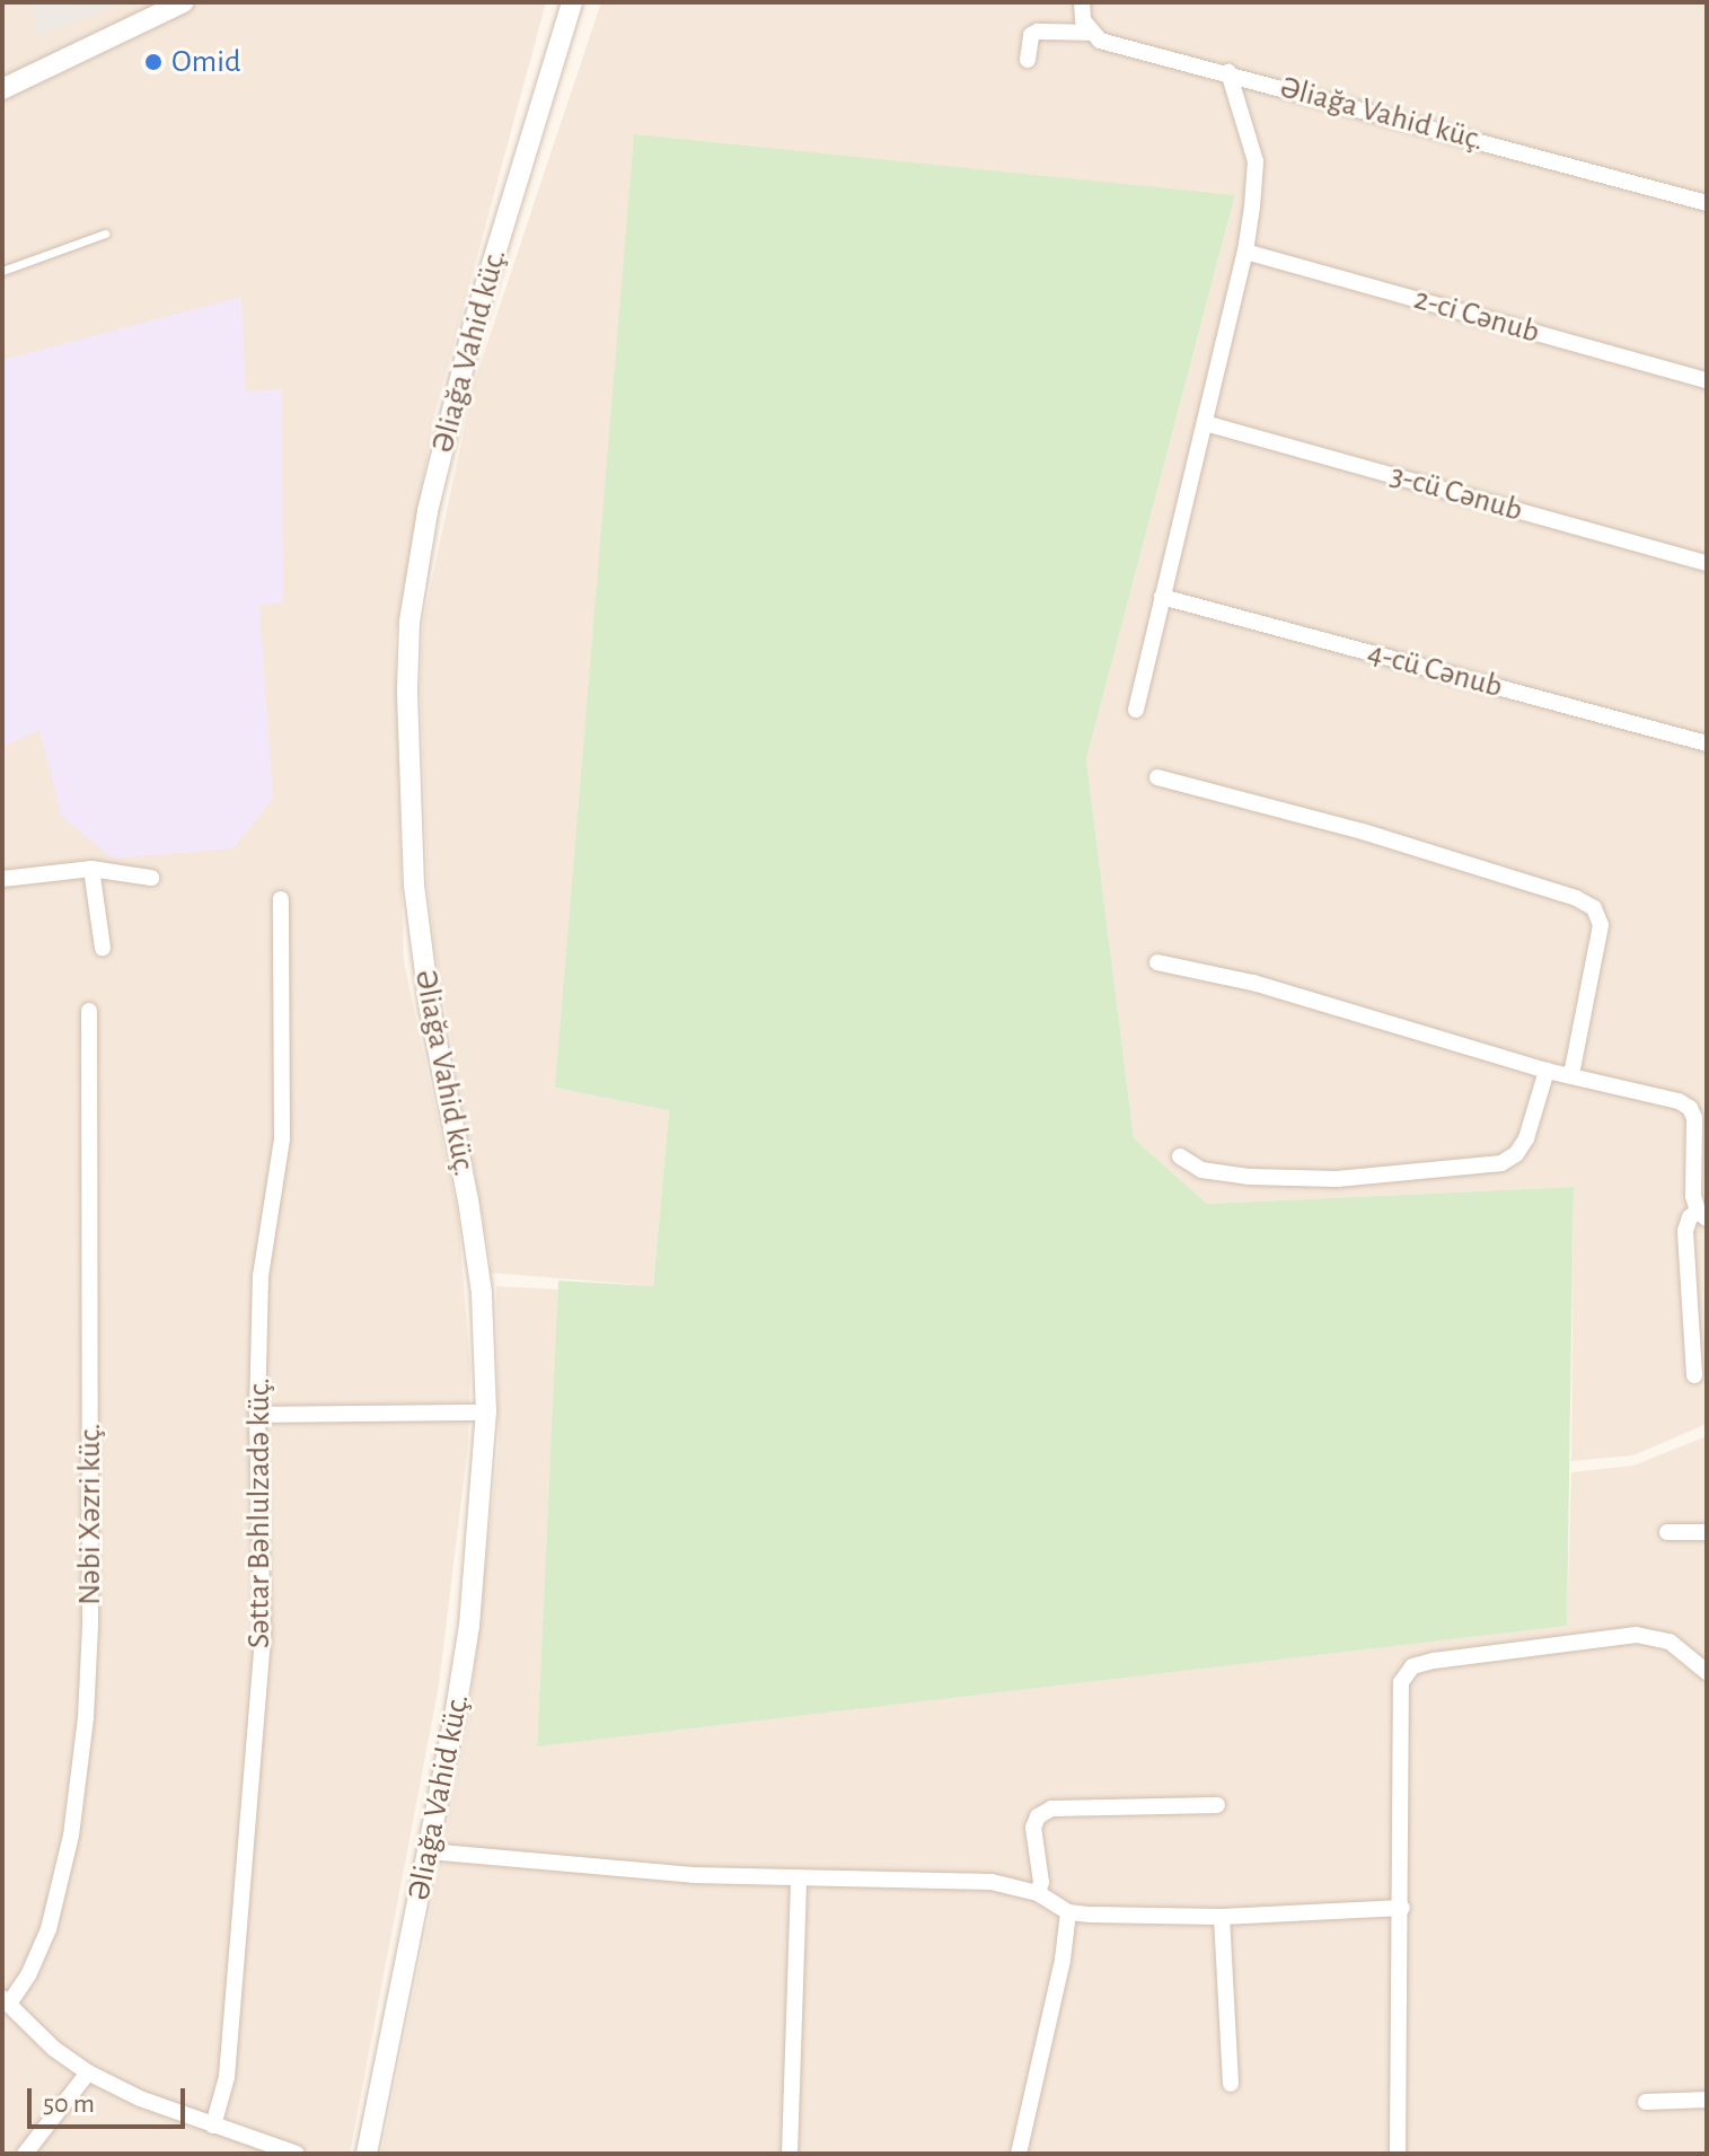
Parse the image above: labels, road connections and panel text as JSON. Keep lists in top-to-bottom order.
{
  "streets": {
    "street": [
      "Əliağa Vahid küç.",
      "2-ci Cənub",
      "3-cü Cənub",
      "4-cü Cənub",
      "Səttar Bəhlulzadə küç.",
      "Nəbi Xəzri küç."
    ]
  },
  "places": ["Omid"],
  "scale_bar": "50 m"
}
